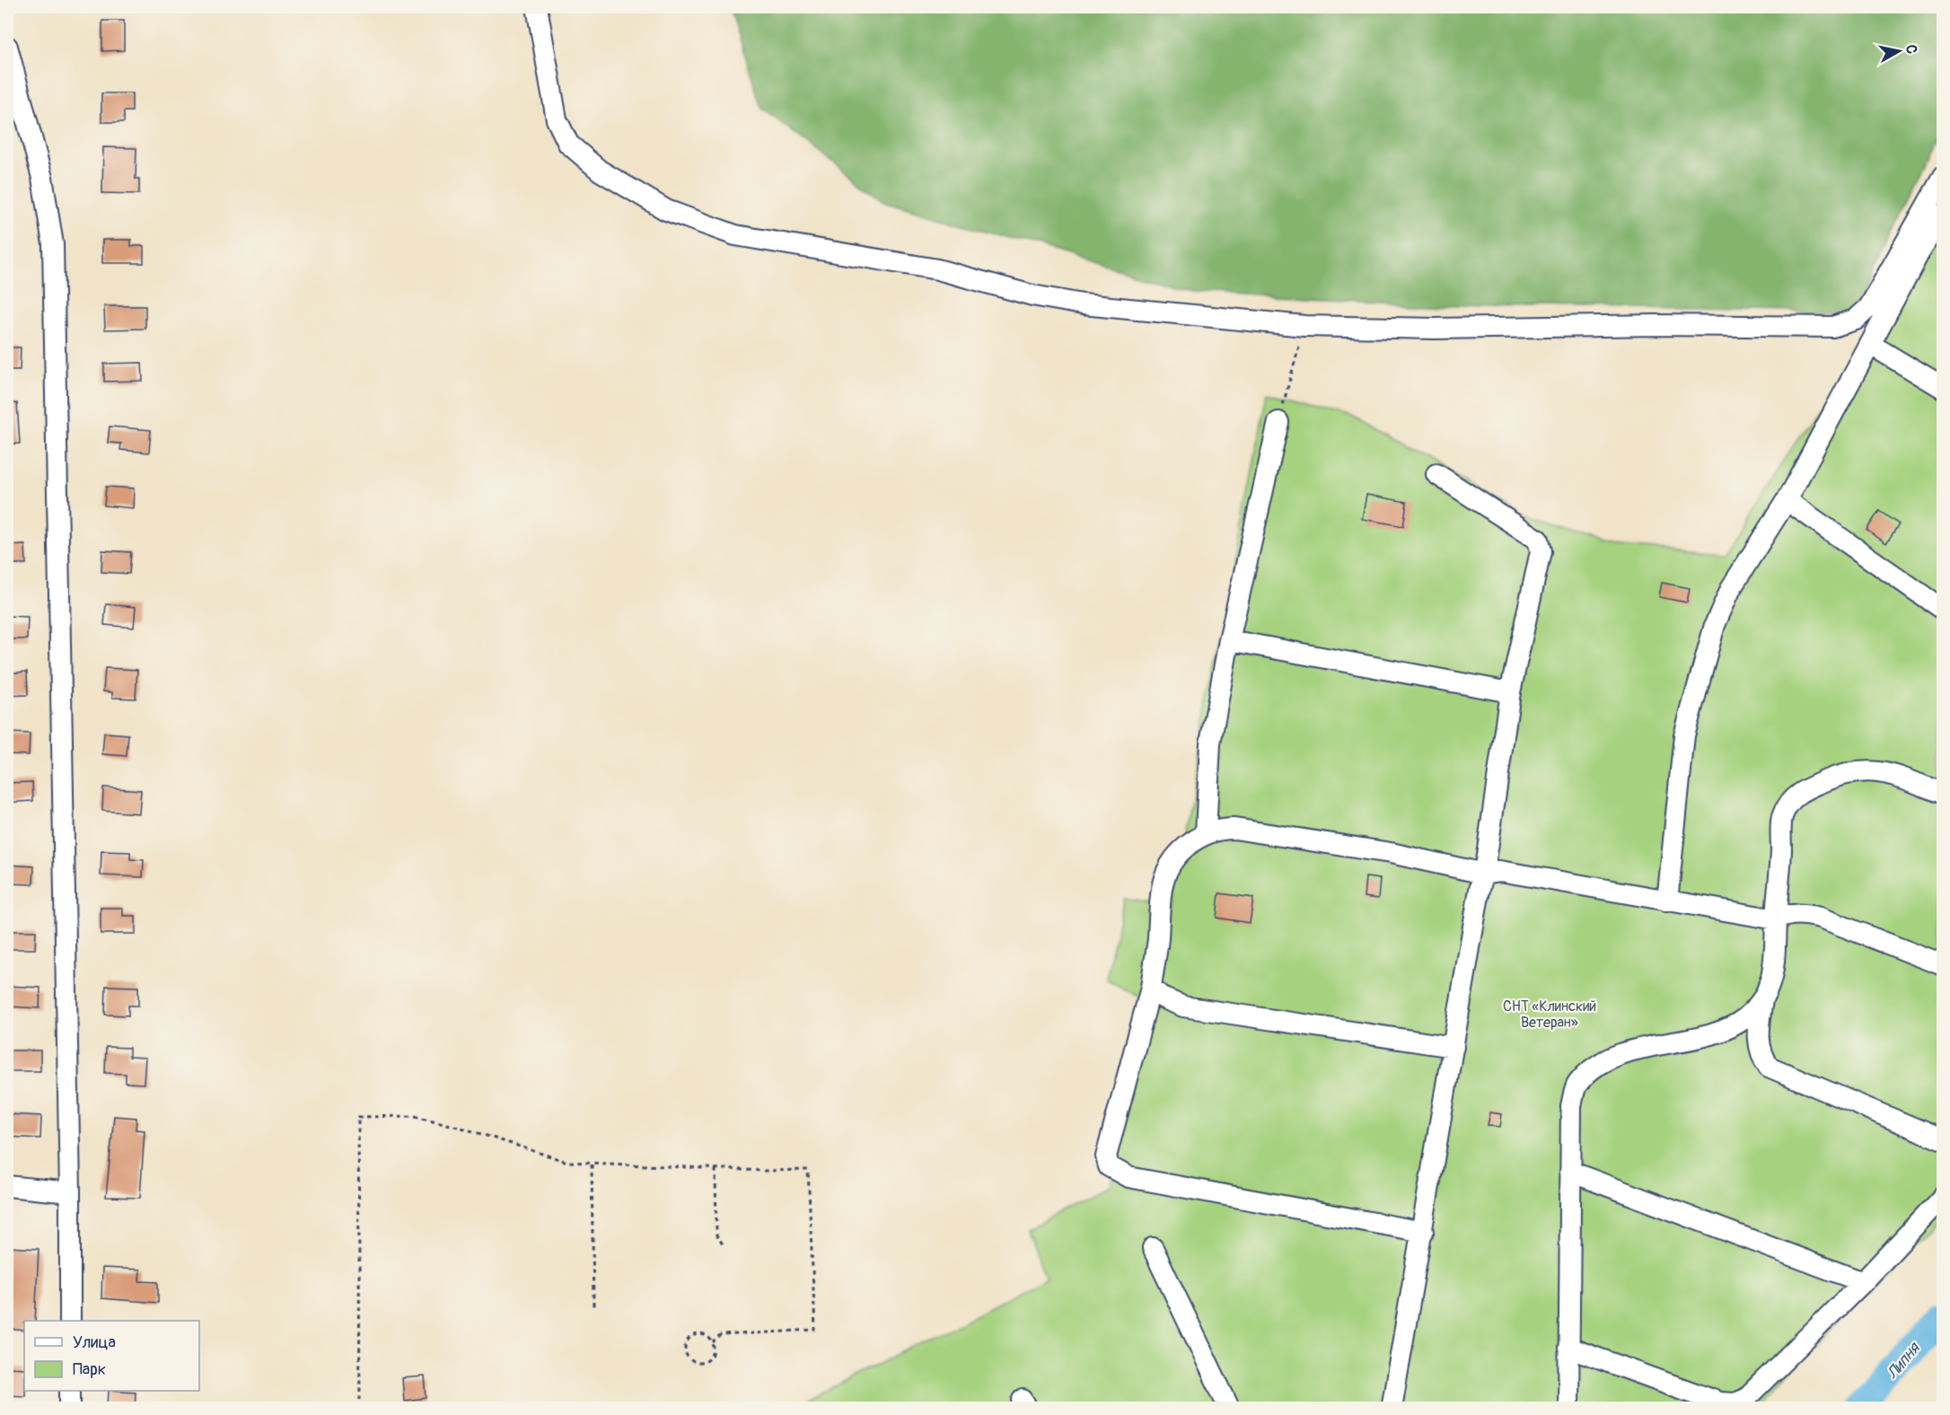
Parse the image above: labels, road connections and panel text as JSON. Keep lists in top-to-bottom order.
{
  "water": ["Липня"],
  "parks": ["СНТ «Клинский Ветеран»"],
  "legend": ["Улица", "Парк"],
  "north": "right"
}
